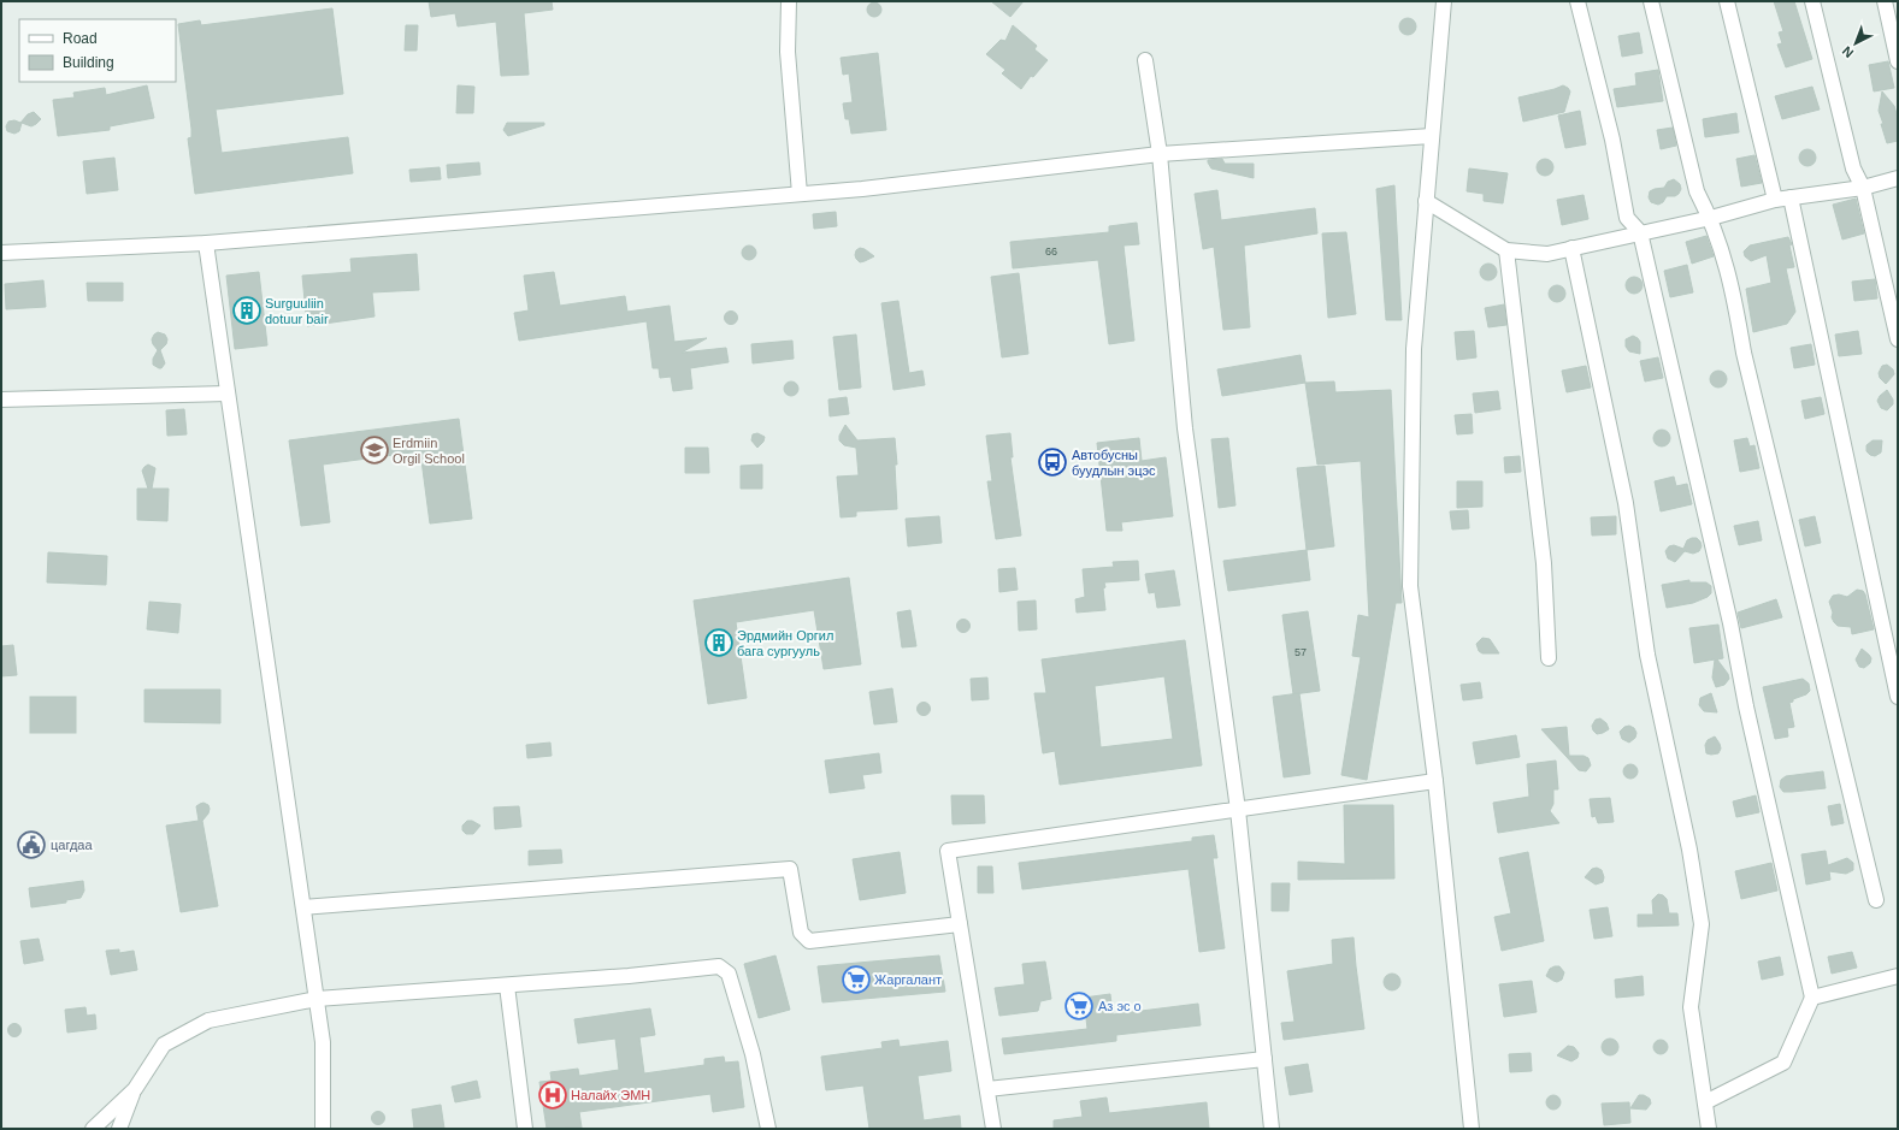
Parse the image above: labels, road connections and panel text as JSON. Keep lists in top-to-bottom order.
{
  "places": {
    "building": ["Surguuliin dotuur bair", "Эрдмийн Оргил бага сургууль"],
    "school or university": ["Erdmiin Orgil School"],
    "bus stop": ["Автобусны буудлын эцэс"],
    "public building": ["цагдаа"],
    "supermarket": ["Жаргалант", "Аз эс о"],
    "hospital": ["Налайх ЭМН"]
  },
  "house_numbers": ["66", "57"],
  "legend": ["Road", "Building"],
  "north": "bottom left"
}
